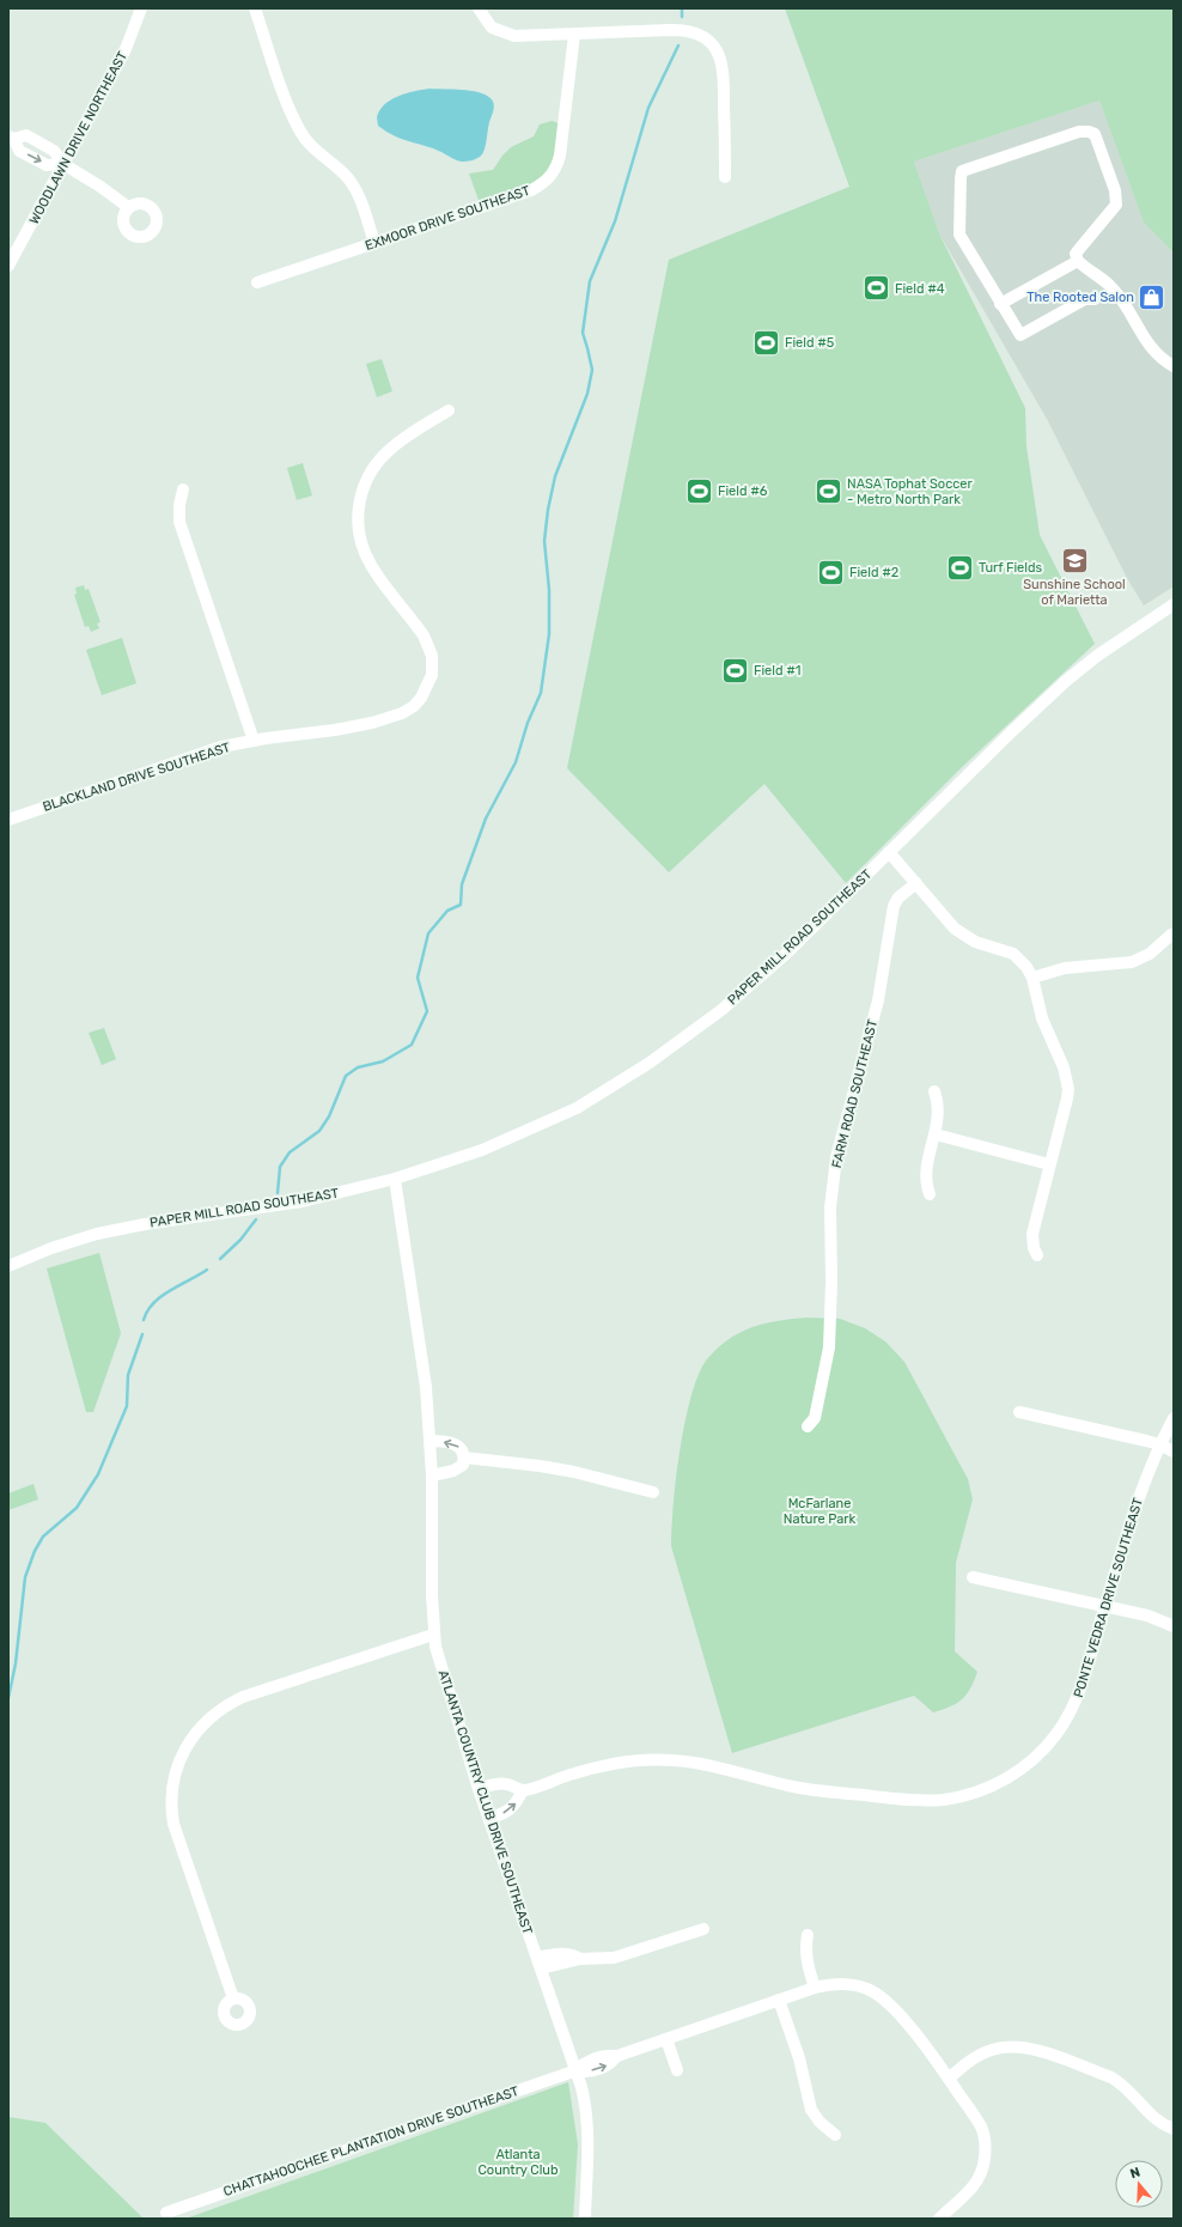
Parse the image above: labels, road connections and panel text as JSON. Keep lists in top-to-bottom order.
{
  "streets": {
    "street": [
      "WOODLAWN DRIVE NORTHEAST",
      "EXMOOR DRIVE SOUTHEAST",
      "BLACKLAND DRIVE SOUTHEAST",
      "PAPER MILL ROAD SOUTHEAST",
      "FARM ROAD SOUTHEAST",
      "PONTE VEDRA DRIVE SOUTHEAST",
      "ATLANTA COUNTRY CLUB DRIVE SOUTHEAST",
      "CHATTAHOOCHEE PLANTATION DRIVE SOUTHEAST"
    ]
  },
  "crossings": [
    ["PAPER MILL ROAD SOUTHEAST", "ATLANTA COUNTRY CLUB DRIVE SOUTHEAST"],
    ["ATLANTA COUNTRY CLUB DRIVE SOUTHEAST", "CHATTAHOOCHEE PLANTATION DRIVE SOUTHEAST"]
  ],
  "parks": ["McFarlane Nature Park", "Atlanta Country Club"],
  "places": {
    "sports": [
      "Field #4",
      "Field #5",
      "Field #6",
      "NASA Tophat Soccer - Metro North Park",
      "Turf Fields",
      "Field #2",
      "Field #1"
    ],
    "shop": ["The Rooted Salon"],
    "school or university": ["Sunshine School of Marietta"]
  },
  "north": "top"
}
